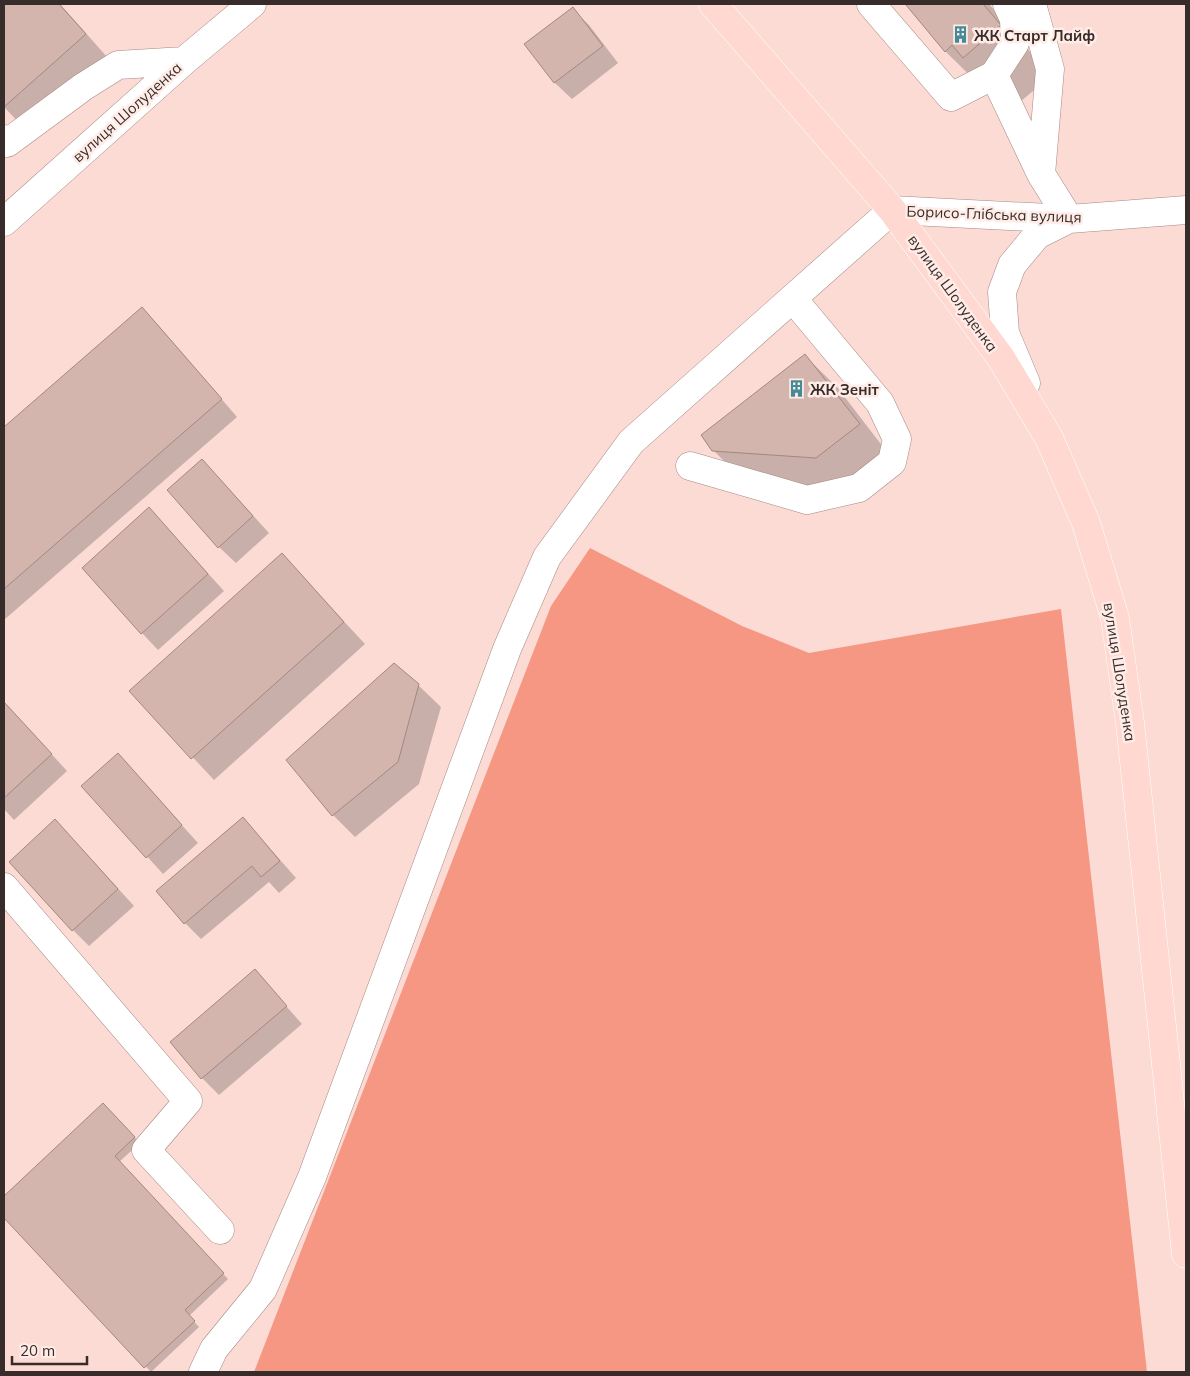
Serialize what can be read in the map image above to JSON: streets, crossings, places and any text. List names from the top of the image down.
{
  "streets": {
    "main road": ["вулиця Шолуденка"],
    "street": ["Борисо-Глібська вулиця"]
  },
  "crossings": [
    ["вулиця Шолуденка", "Борисо-Глібська вулиця"]
  ],
  "places": {
    "building": ["ЖК Старт Лайф", "ЖК Зеніт"]
  },
  "scale_bar": "20 m"
}
